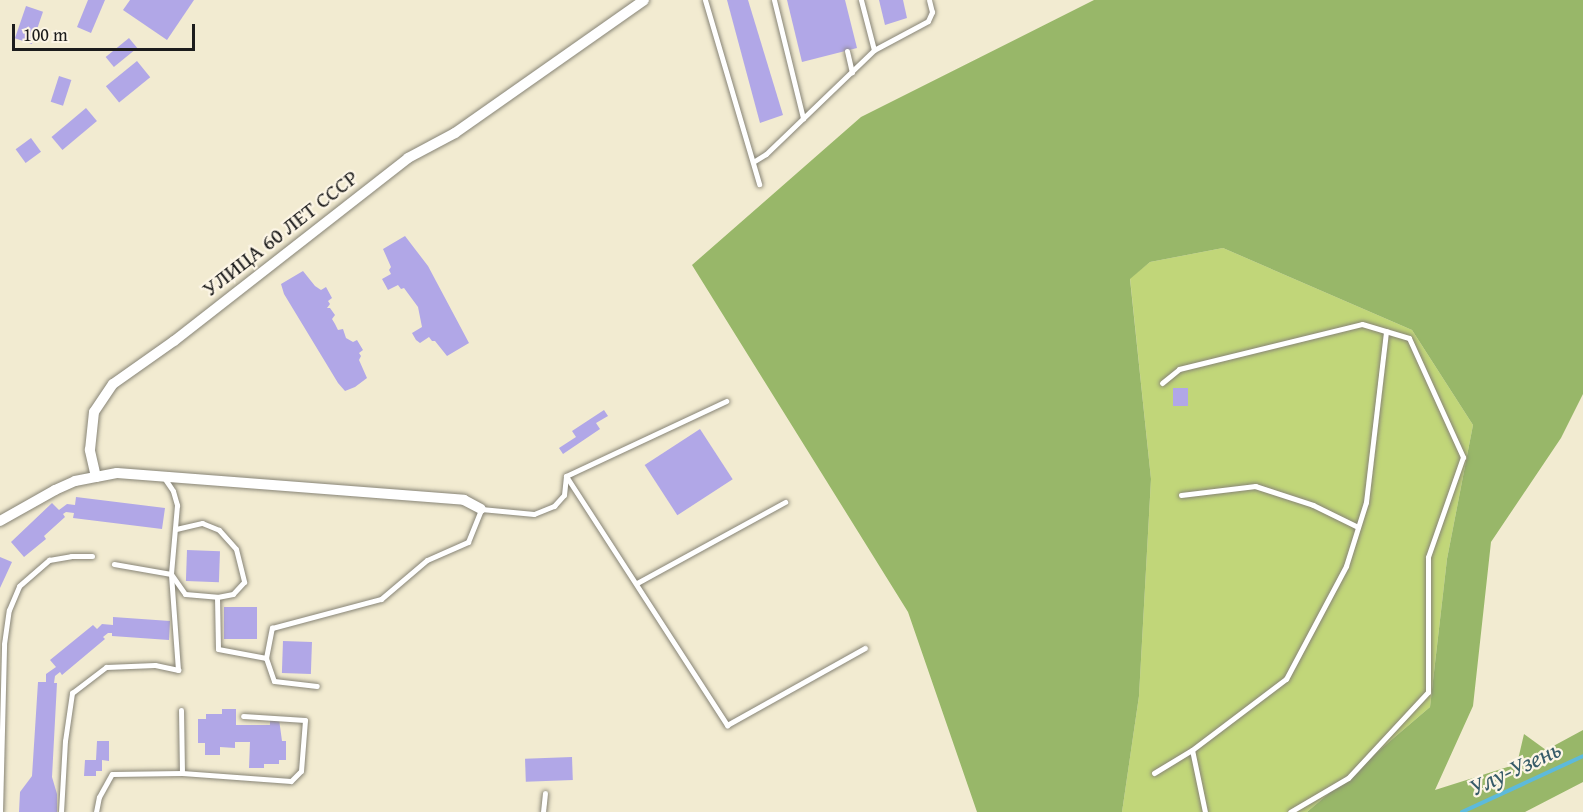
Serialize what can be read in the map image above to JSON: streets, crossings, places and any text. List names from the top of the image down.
{
  "streets": {
    "street": ["УЛИЦА 60 ЛЕТ СССР"]
  },
  "water": ["Улу-Узень"],
  "scale_bar": "100 m"
}
